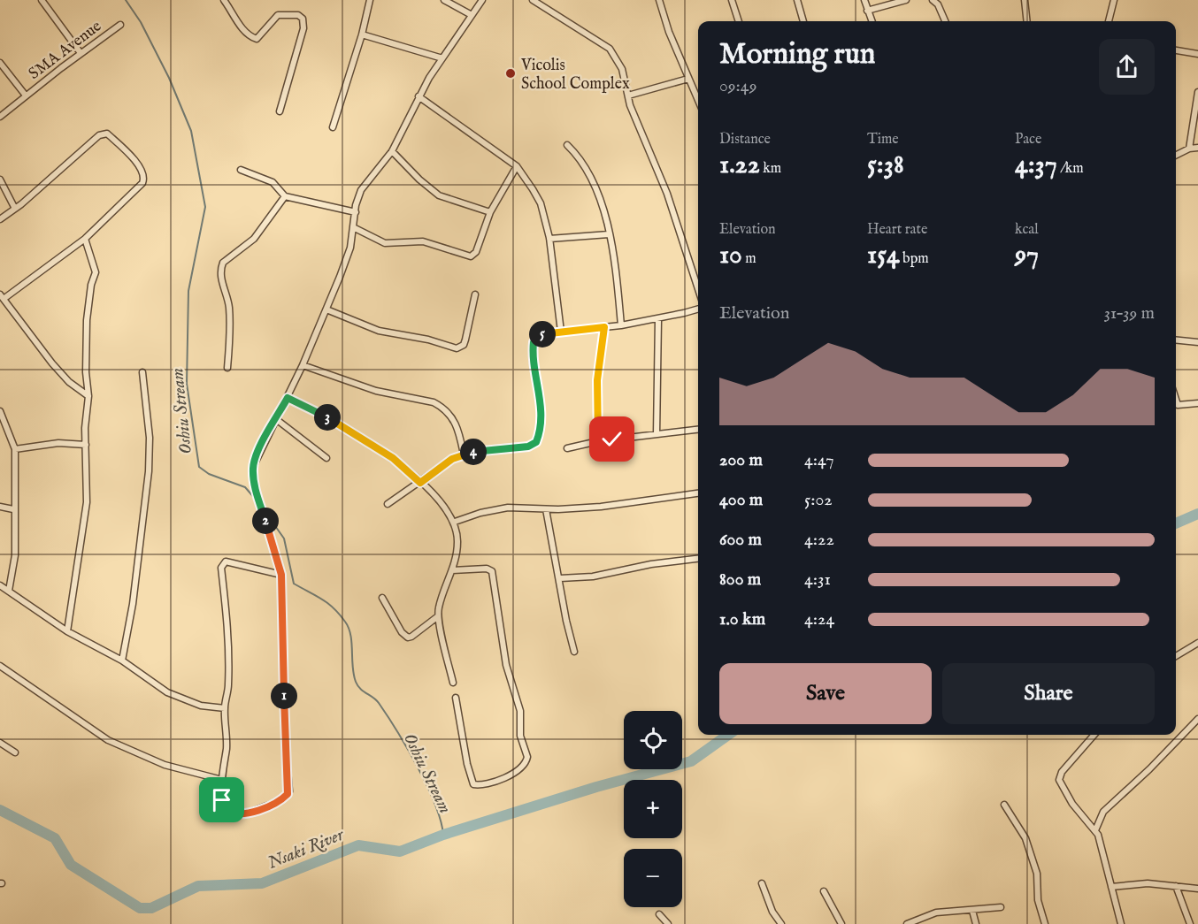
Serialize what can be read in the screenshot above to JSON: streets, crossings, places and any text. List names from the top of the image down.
{
  "streets": {
    "street": ["SMA Avenue"]
  },
  "water": ["Oshiu Stream", "Nsaki River"],
  "places": ["Vicolis School Complex"],
  "page": {
    "heading": ["Morning run", "09:49"],
    "stats": [
      ["Distance", "1.22 km"],
      ["Time", "5:38"],
      ["Pace", "4:37 /km"],
      ["Elevation", "10 m"],
      ["Heart rate", "154 bpm"],
      ["kcal", "97"]
    ],
    "chart": ["Elevation", "31–39 m"],
    "pins": [
      "5",
      "3",
      "4",
      "2",
      "1"
    ],
    "list": [
      {
        "name": "200 m",
        "note": "4:47"
      },
      {
        "name": "400 m",
        "note": "5:02"
      },
      {
        "name": "600 m",
        "note": "4:22"
      },
      {
        "name": "800 m",
        "note": "4:31"
      },
      {
        "name": "1.0 km",
        "note": "4:24"
      }
    ],
    "buttons": ["Save", "Share"],
    "map_buttons": ["+", "−"]
  }
}
